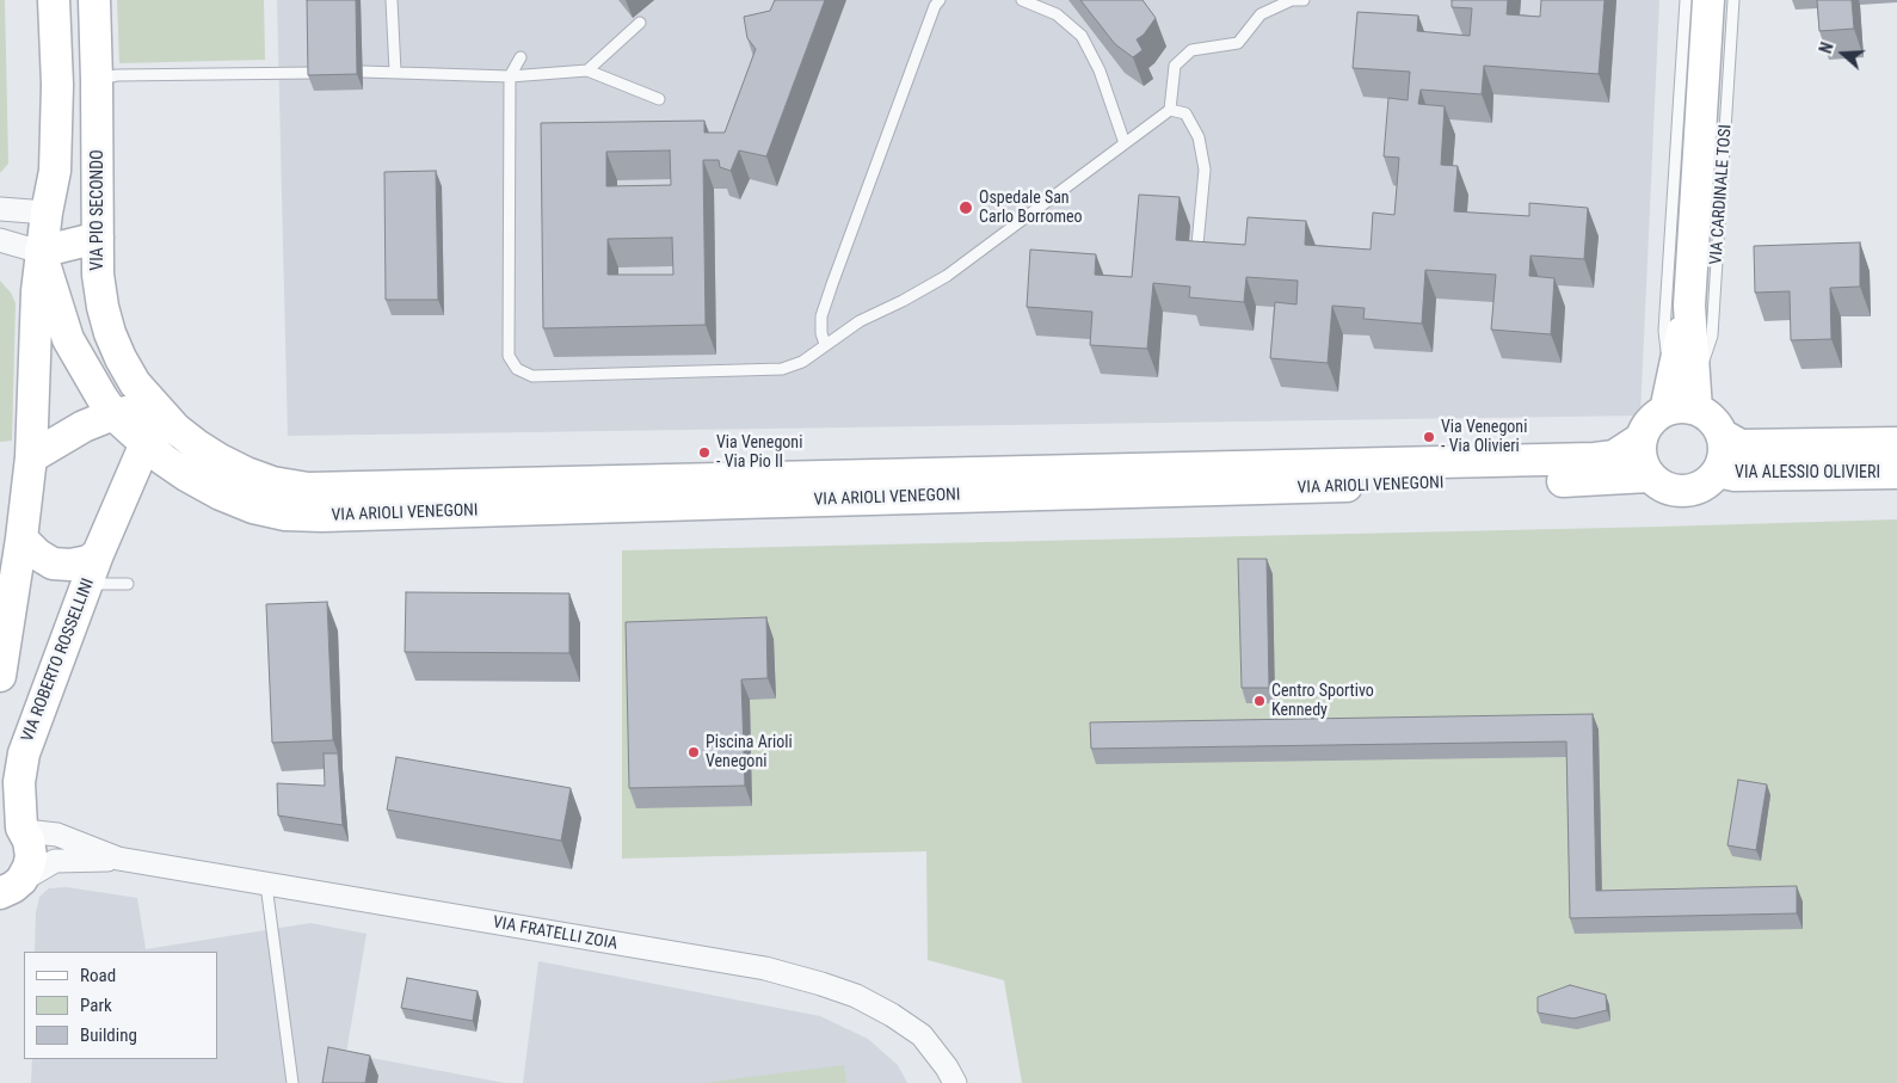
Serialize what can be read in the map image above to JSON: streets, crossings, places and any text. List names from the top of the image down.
{
  "streets": {
    "main road": [
      "VIA CARDINALE TOSI",
      "VIA PIO SECONDO",
      "VIA ALESSIO OLIVIERI",
      "VIA ARIOLI VENEGONI",
      "VIA ROBERTO ROSSELLINI"
    ],
    "street": ["VIA FRATELLI ZOIA"]
  },
  "crossings": [
    ["VIA CARDINALE TOSI", "VIA ALESSIO OLIVIERI"],
    ["VIA CARDINALE TOSI", "VIA ARIOLI VENEGONI"],
    ["VIA PIO SECONDO", "VIA ARIOLI VENEGONI"],
    ["VIA PIO SECONDO", "VIA ROBERTO ROSSELLINI"],
    ["VIA ALESSIO OLIVIERI", "VIA ARIOLI VENEGONI"],
    ["VIA ARIOLI VENEGONI", "VIA ROBERTO ROSSELLINI"],
    ["VIA ROBERTO ROSSELLINI", "VIA FRATELLI ZOIA"]
  ],
  "places": [
    "Ospedale San Carlo Borromeo",
    "Via Venegoni - Via Olivieri",
    "Via Venegoni - Via Pio II",
    "Centro Sportivo Kennedy",
    "Piscina Arioli Venegoni"
  ],
  "legend": ["Road", "Park", "Building"],
  "north": "left"
}
